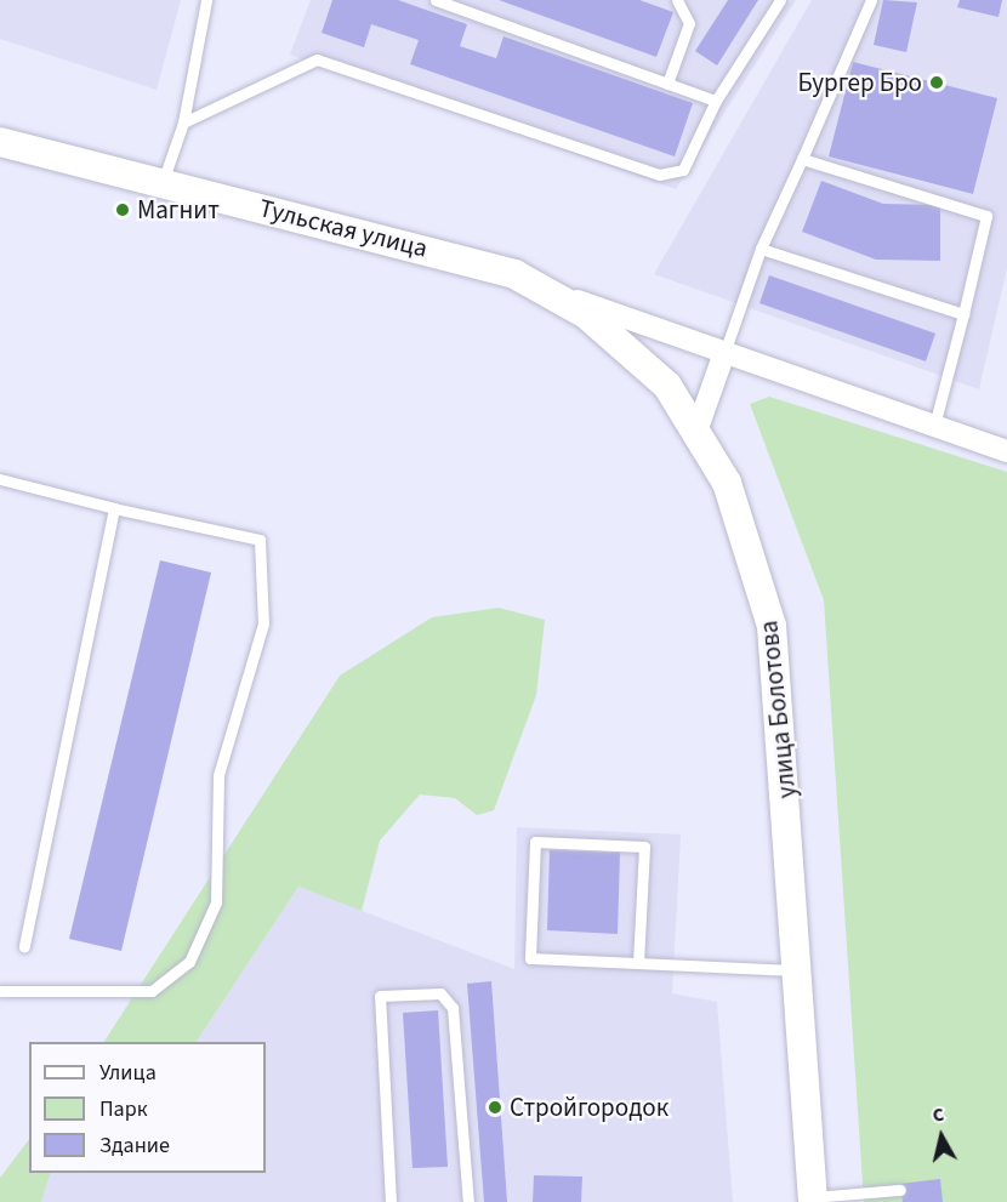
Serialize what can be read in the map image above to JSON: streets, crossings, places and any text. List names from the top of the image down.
{
  "streets": {
    "main road": ["Тульская улица", "улица Болотова"]
  },
  "crossings": [
    ["Тульская улица", "улица Болотова"]
  ],
  "places": ["Бургер Бро", "Магнит", "Стройгородок"],
  "legend": ["Улица", "Парк", "Здание"],
  "north": "top"
}
